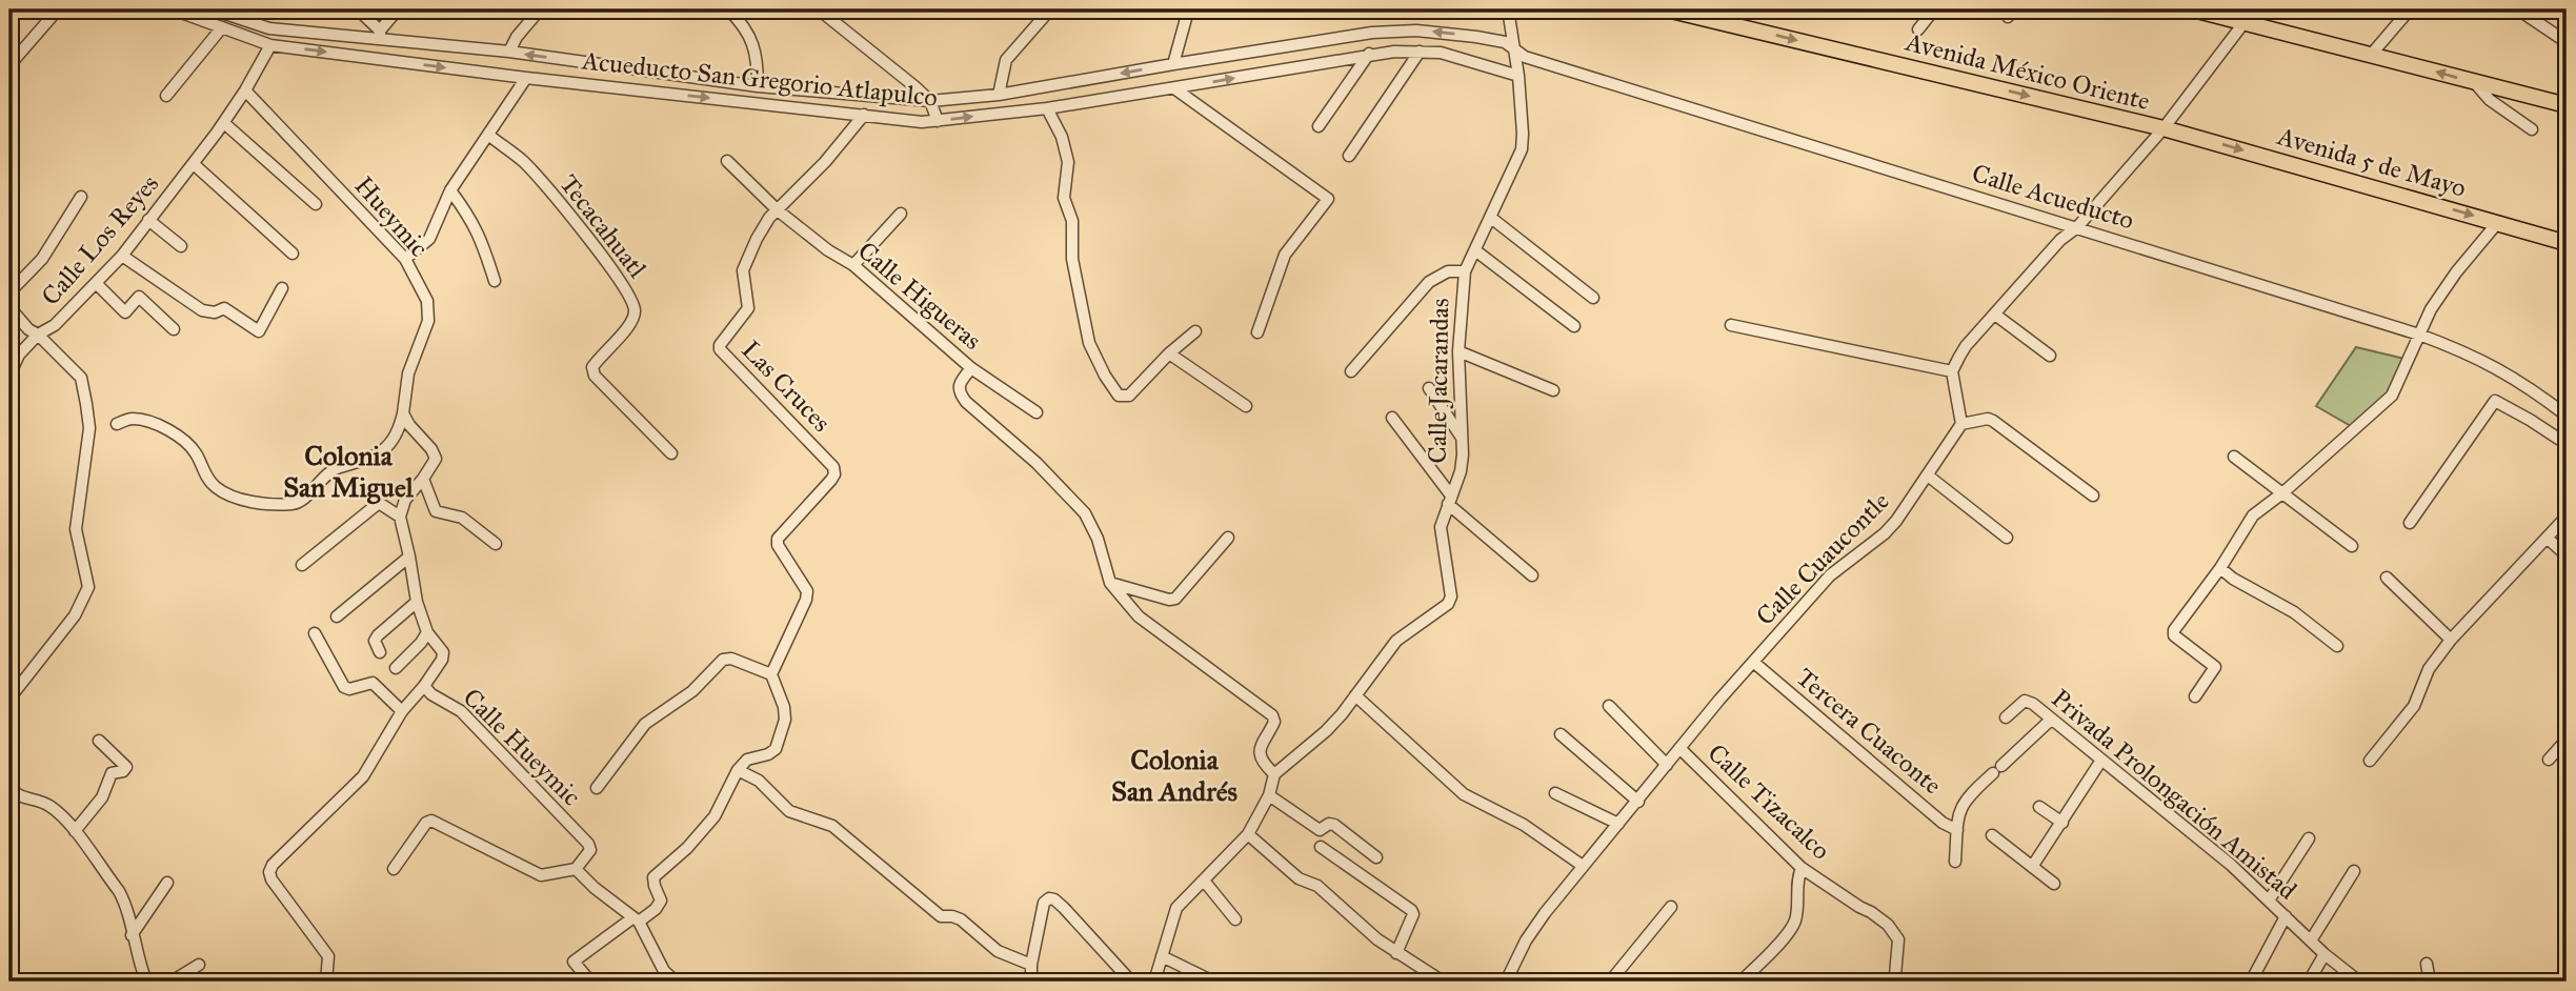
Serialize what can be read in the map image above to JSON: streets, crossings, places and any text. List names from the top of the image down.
{
  "streets": {
    "main road": ["Avenida México Oriente", "Avenida 5 de Mayo"],
    "street": [
      "Acueducto San Gregorio Atlapulco",
      "Calle Acueducto",
      "Hueymic",
      "Tecacahuatl",
      "Calle Los Reyes",
      "Calle Higueras",
      "Calle Jacarandas",
      "Las Cruces",
      "Calle Cuaucontle",
      "Tercera Cuaconte",
      "Calle Hueymic",
      "Privada Prolongación Amistad",
      "Calle Tizacalco"
    ]
  },
  "crossings": [
    ["Avenida México Oriente", "Avenida 5 de Mayo"],
    ["Acueducto San Gregorio Atlapulco", "Calle Acueducto"],
    ["Acueducto San Gregorio Atlapulco", "Calle Los Reyes"],
    ["Acueducto San Gregorio Atlapulco", "Calle Jacarandas"],
    ["Acueducto San Gregorio Atlapulco", "Las Cruces"],
    ["Calle Acueducto", "Calle Jacarandas"],
    ["Hueymic", "Calle Los Reyes"],
    ["Calle Higueras", "Las Cruces"],
    ["Calle Cuaucontle", "Tercera Cuaconte"],
    ["Calle Cuaucontle", "Calle Tizacalco"]
  ],
  "one_way": ["Avenida México Oriente"],
  "districts": ["Colonia San Miguel", "Colonia San Andrés"]
}
